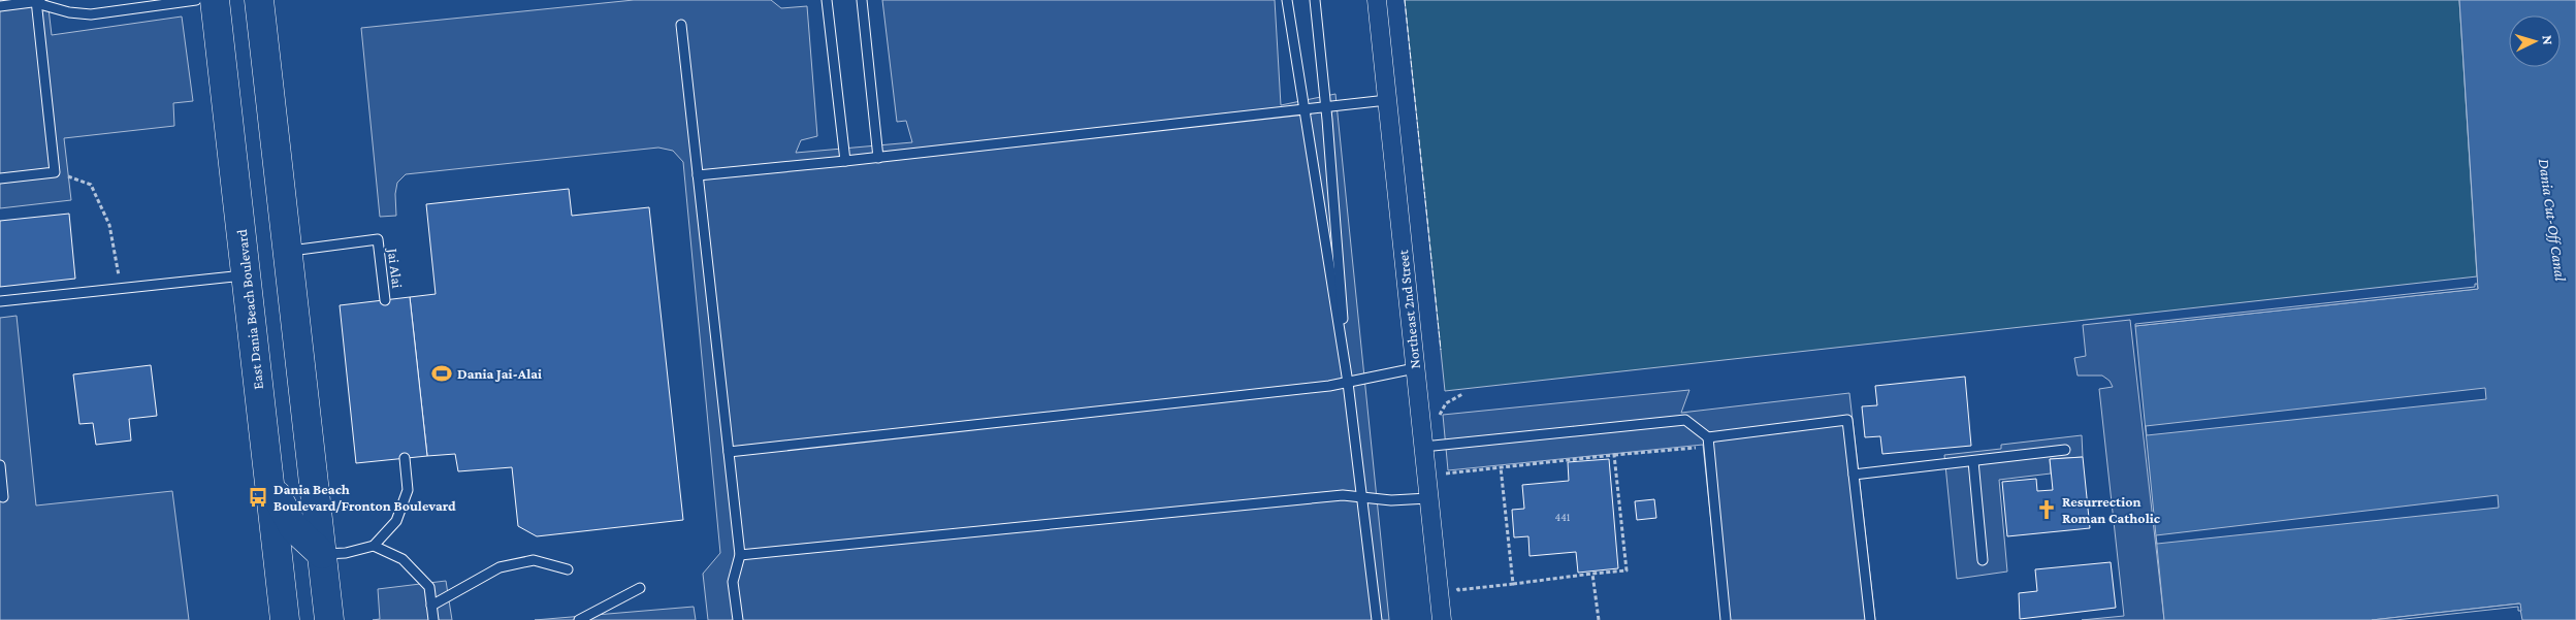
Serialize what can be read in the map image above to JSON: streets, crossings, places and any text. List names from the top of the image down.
{
  "streets": {
    "main road": ["East Dania Beach Boulevard"],
    "street": ["Northeast 2nd Street"],
    "lane": ["Jai Alai"]
  },
  "water": ["Dania Cut-Off Canal"],
  "places": {
    "sports": ["Dania Jai-Alai"],
    "bus stop": ["Dania Beach Boulevard/Fronton Boulevard"],
    "church": ["Resurrection Roman Catholic"]
  },
  "house_numbers": ["441"],
  "north": "right"
}
